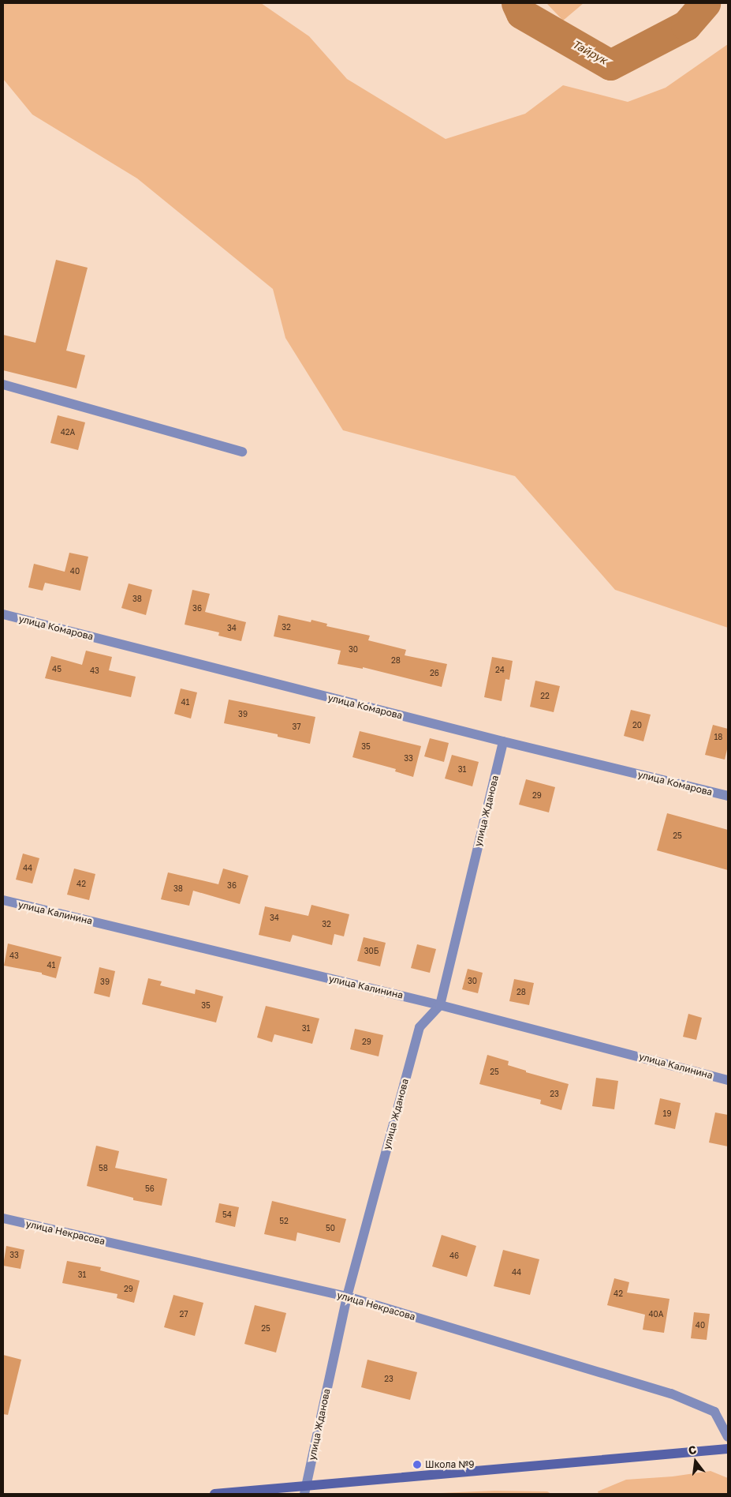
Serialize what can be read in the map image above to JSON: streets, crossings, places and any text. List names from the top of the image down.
{
  "streets": {
    "street": [
      "улица Комарова",
      "улица Жданова",
      "улица Калинина",
      "улица Некрасова"
    ]
  },
  "crossings": [
    ["улица Комарова", "улица Жданова"],
    ["улица Жданова", "улица Калинина"],
    ["улица Жданова", "улица Некрасова"]
  ],
  "water": ["Тайрук"],
  "places": ["Школа №9"],
  "house_numbers": [
    "42А",
    "40",
    "38",
    "36",
    "32",
    "34",
    "30",
    "28",
    "45",
    "24",
    "43",
    "26",
    "22",
    "41",
    "39",
    "20",
    "37",
    "18",
    "35",
    "33",
    "31",
    "29",
    "25",
    "44",
    "42",
    "36",
    "38",
    "34",
    "32",
    "30Б",
    "43",
    "41",
    "30",
    "39",
    "28",
    "35",
    "31",
    "29",
    "25",
    "23",
    "19",
    "58",
    "56",
    "54",
    "52",
    "50",
    "33",
    "46",
    "44",
    "31",
    "29",
    "42",
    "27",
    "40А",
    "40",
    "25",
    "23"
  ],
  "north": "top"
}
